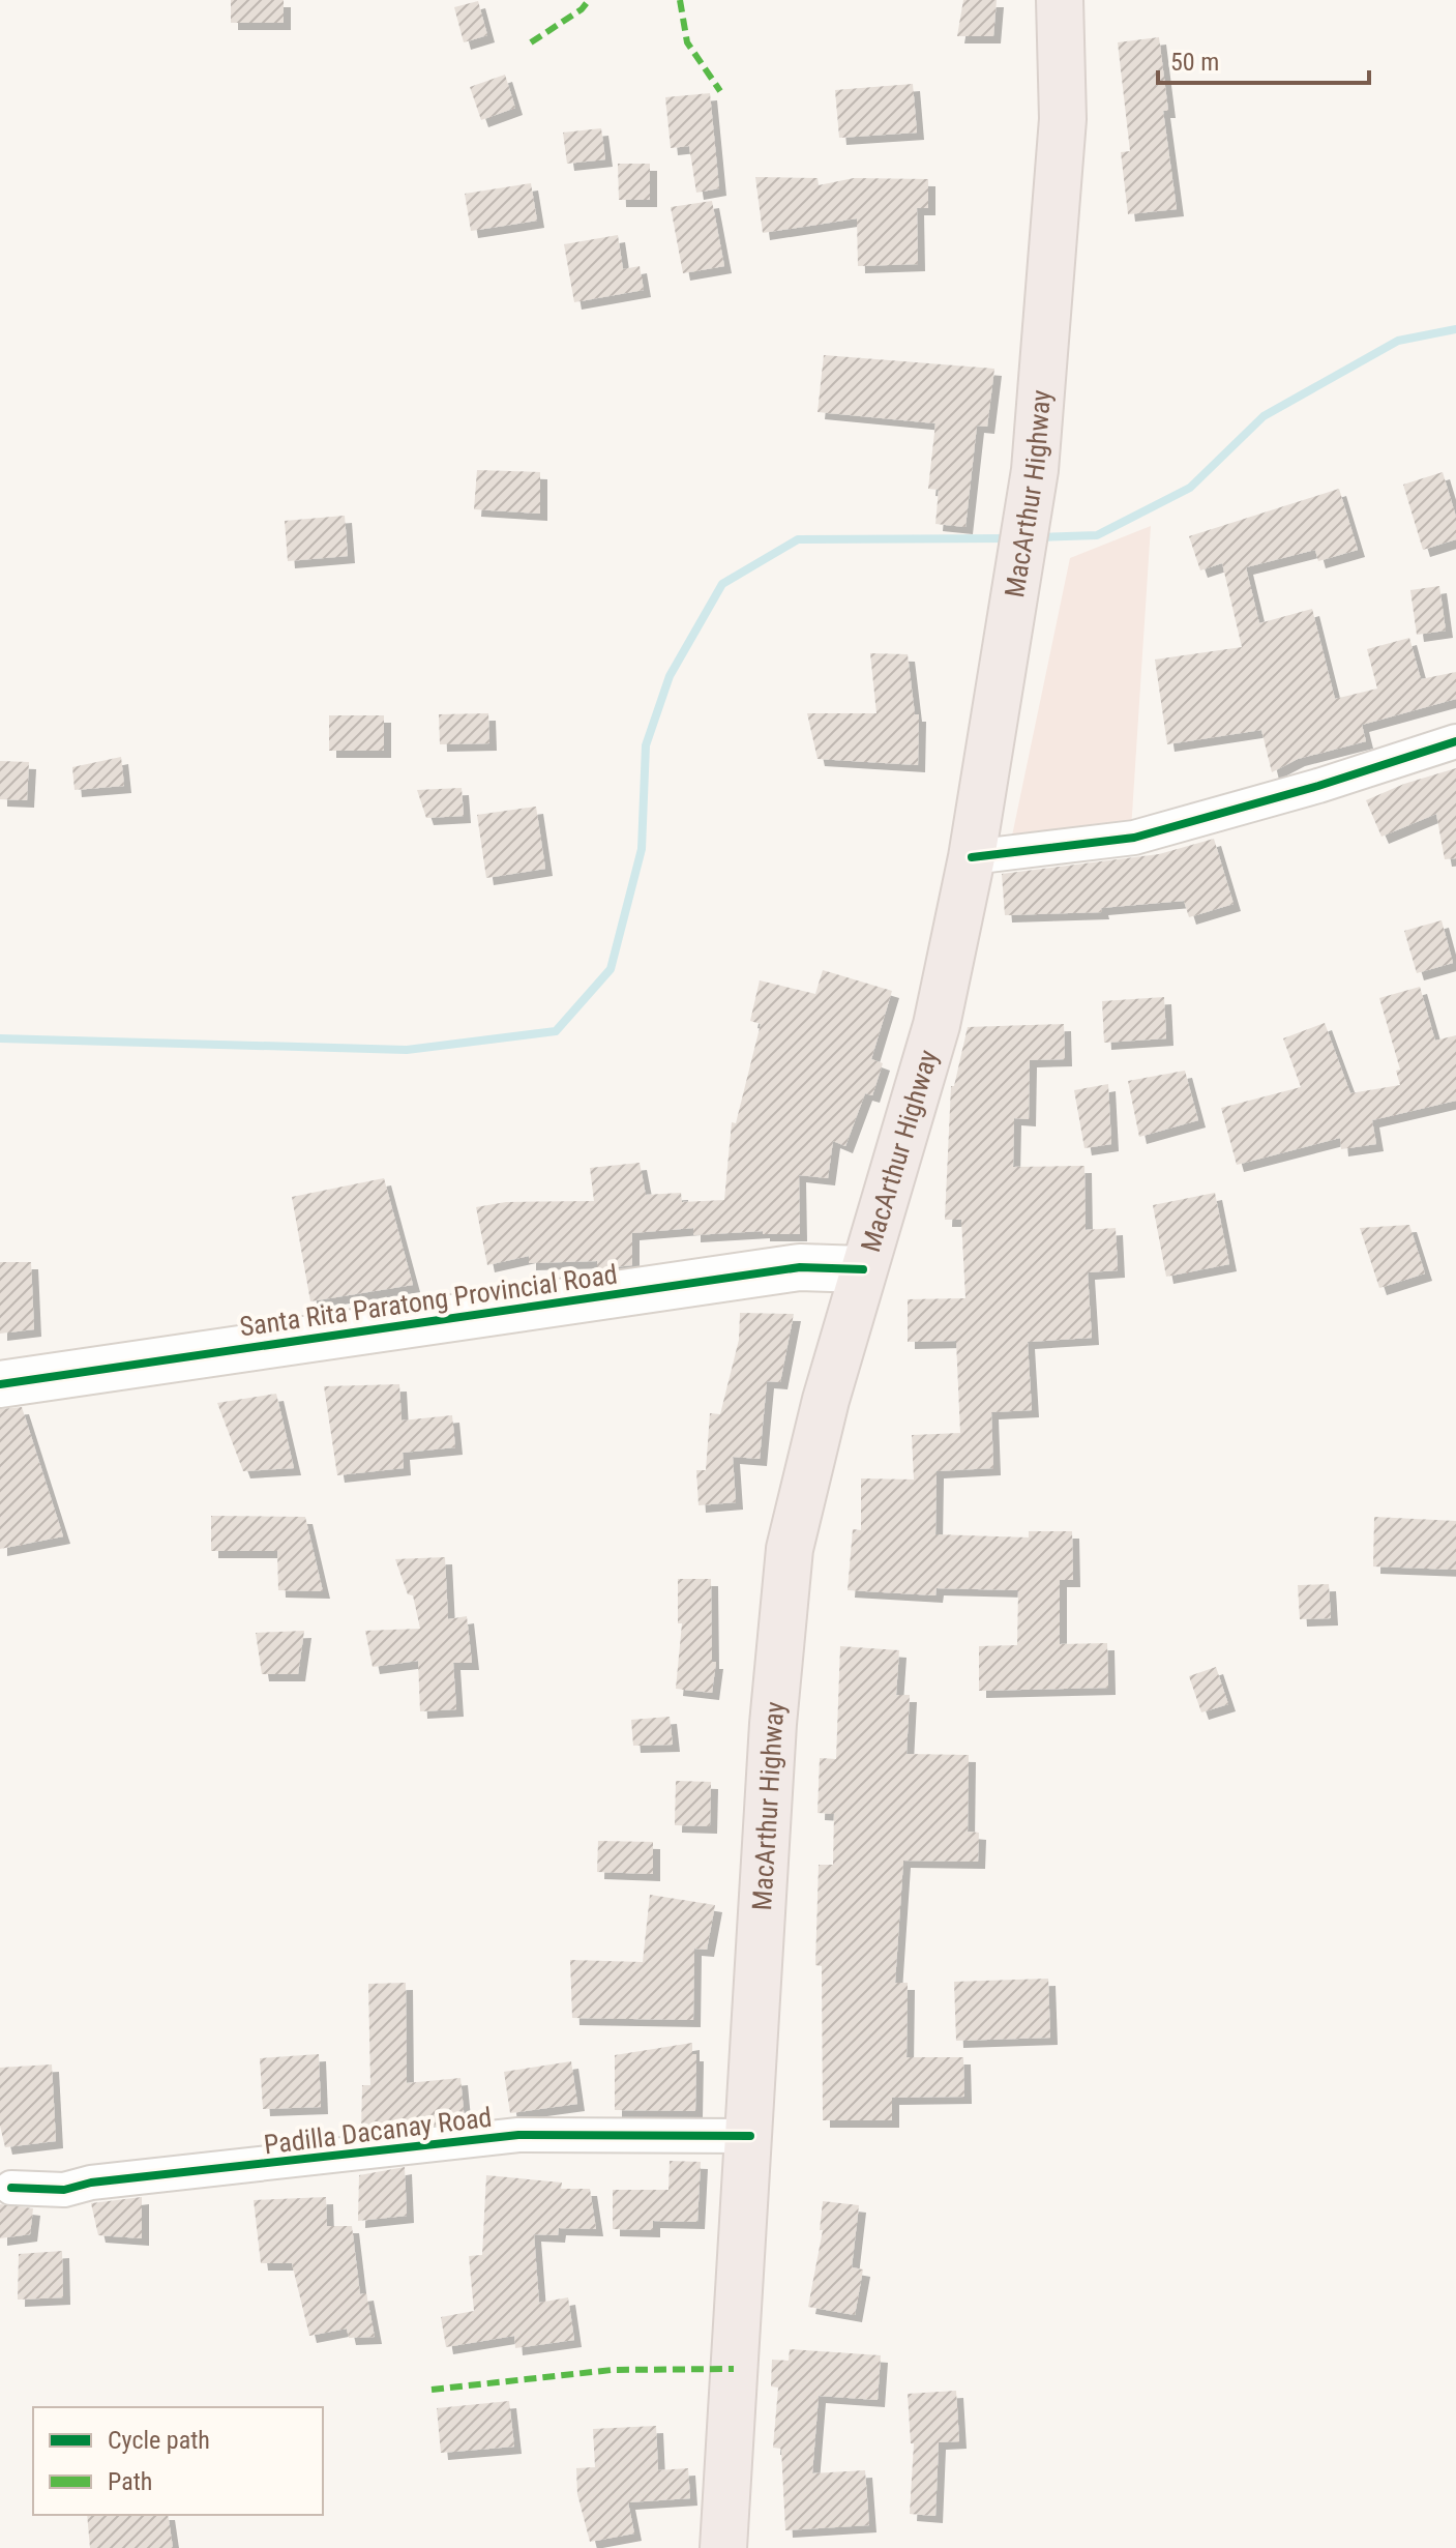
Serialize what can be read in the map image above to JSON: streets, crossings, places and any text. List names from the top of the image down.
{
  "streets": {
    "highway": ["MacArthur Highway"],
    "street": ["Santa Rita Paratong Provincial Road", "Padilla Dacanay Road"]
  },
  "crossings": [
    ["MacArthur Highway", "Santa Rita Paratong Provincial Road"],
    ["MacArthur Highway", "Padilla Dacanay Road"]
  ],
  "legend": ["Cycle path", "Path"],
  "scale_bar": "50 m"
}
